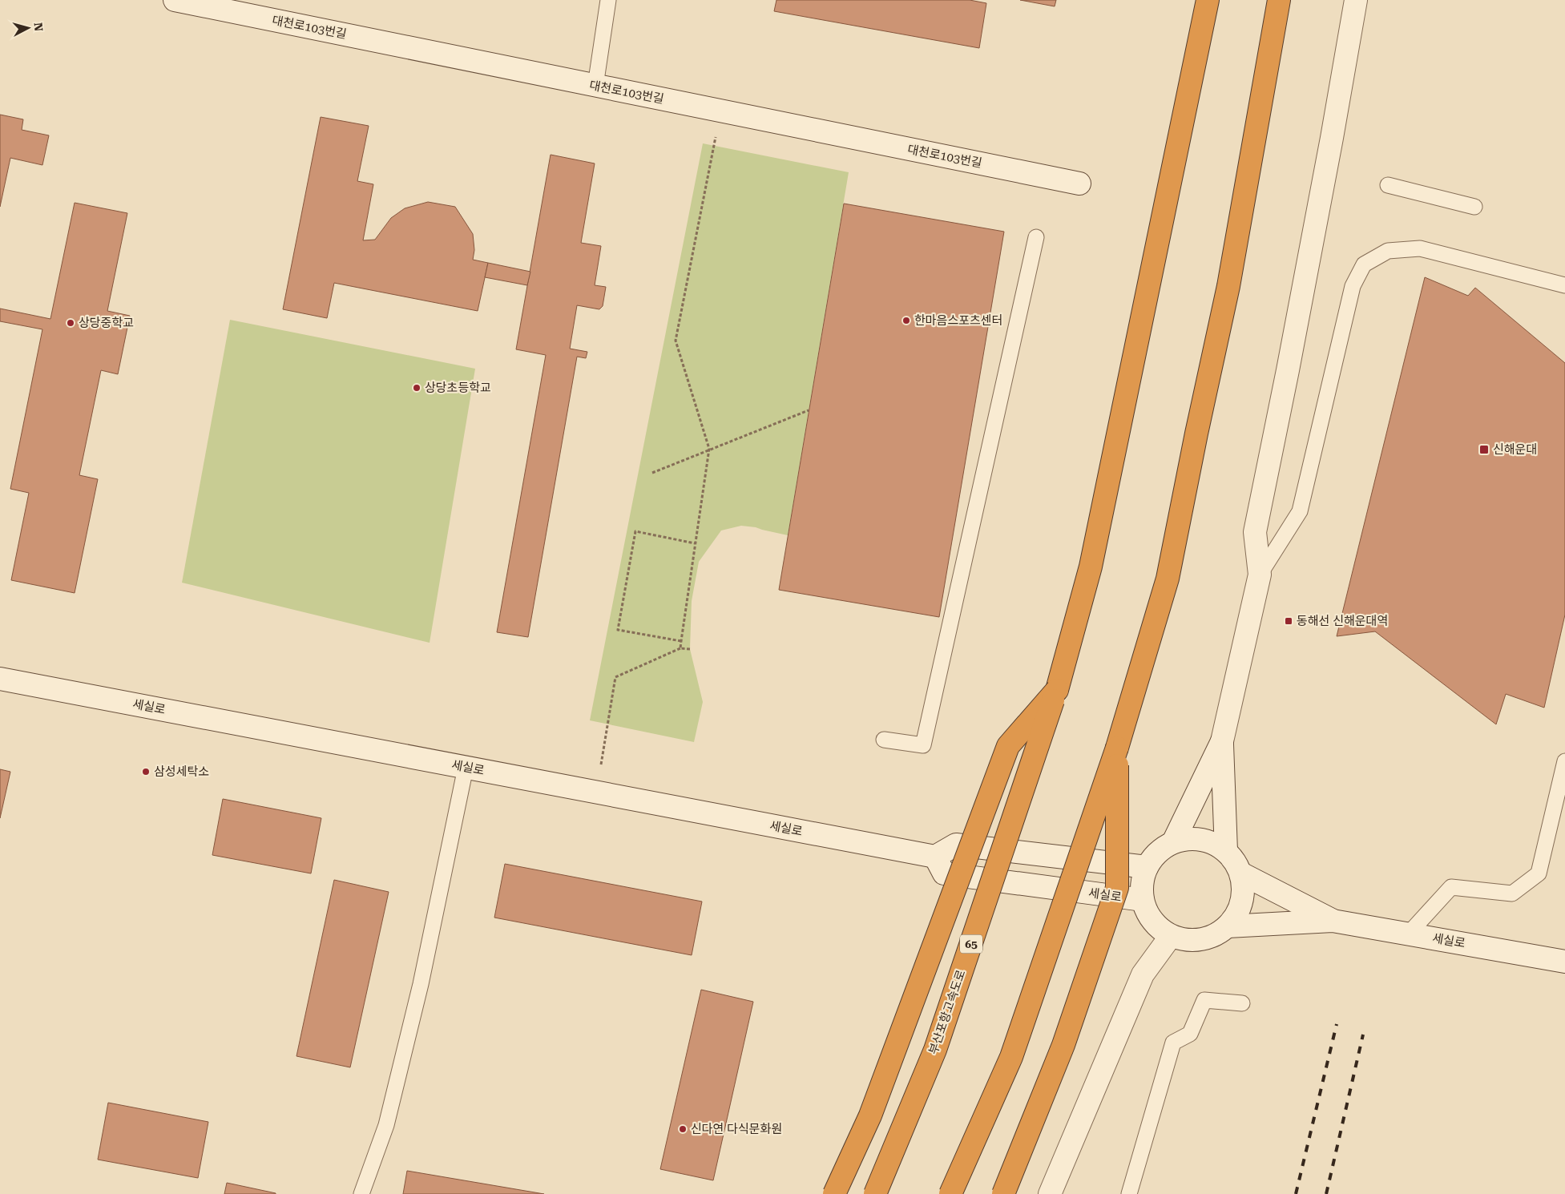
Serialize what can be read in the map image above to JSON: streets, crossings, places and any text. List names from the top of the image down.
{
  "streets": {
    "highway": ["65", "부산포항고속도로"],
    "street": ["대천로103번길", "세실로"]
  },
  "places": {
    "other": [
      "한마음스포츠센터",
      "상당중학교",
      "상당초등학교",
      "삼성세탁소",
      "신다연 다식문화원"
    ],
    "transit": ["신해운대", "동해선 신해운대역"]
  },
  "north": "right"
}
